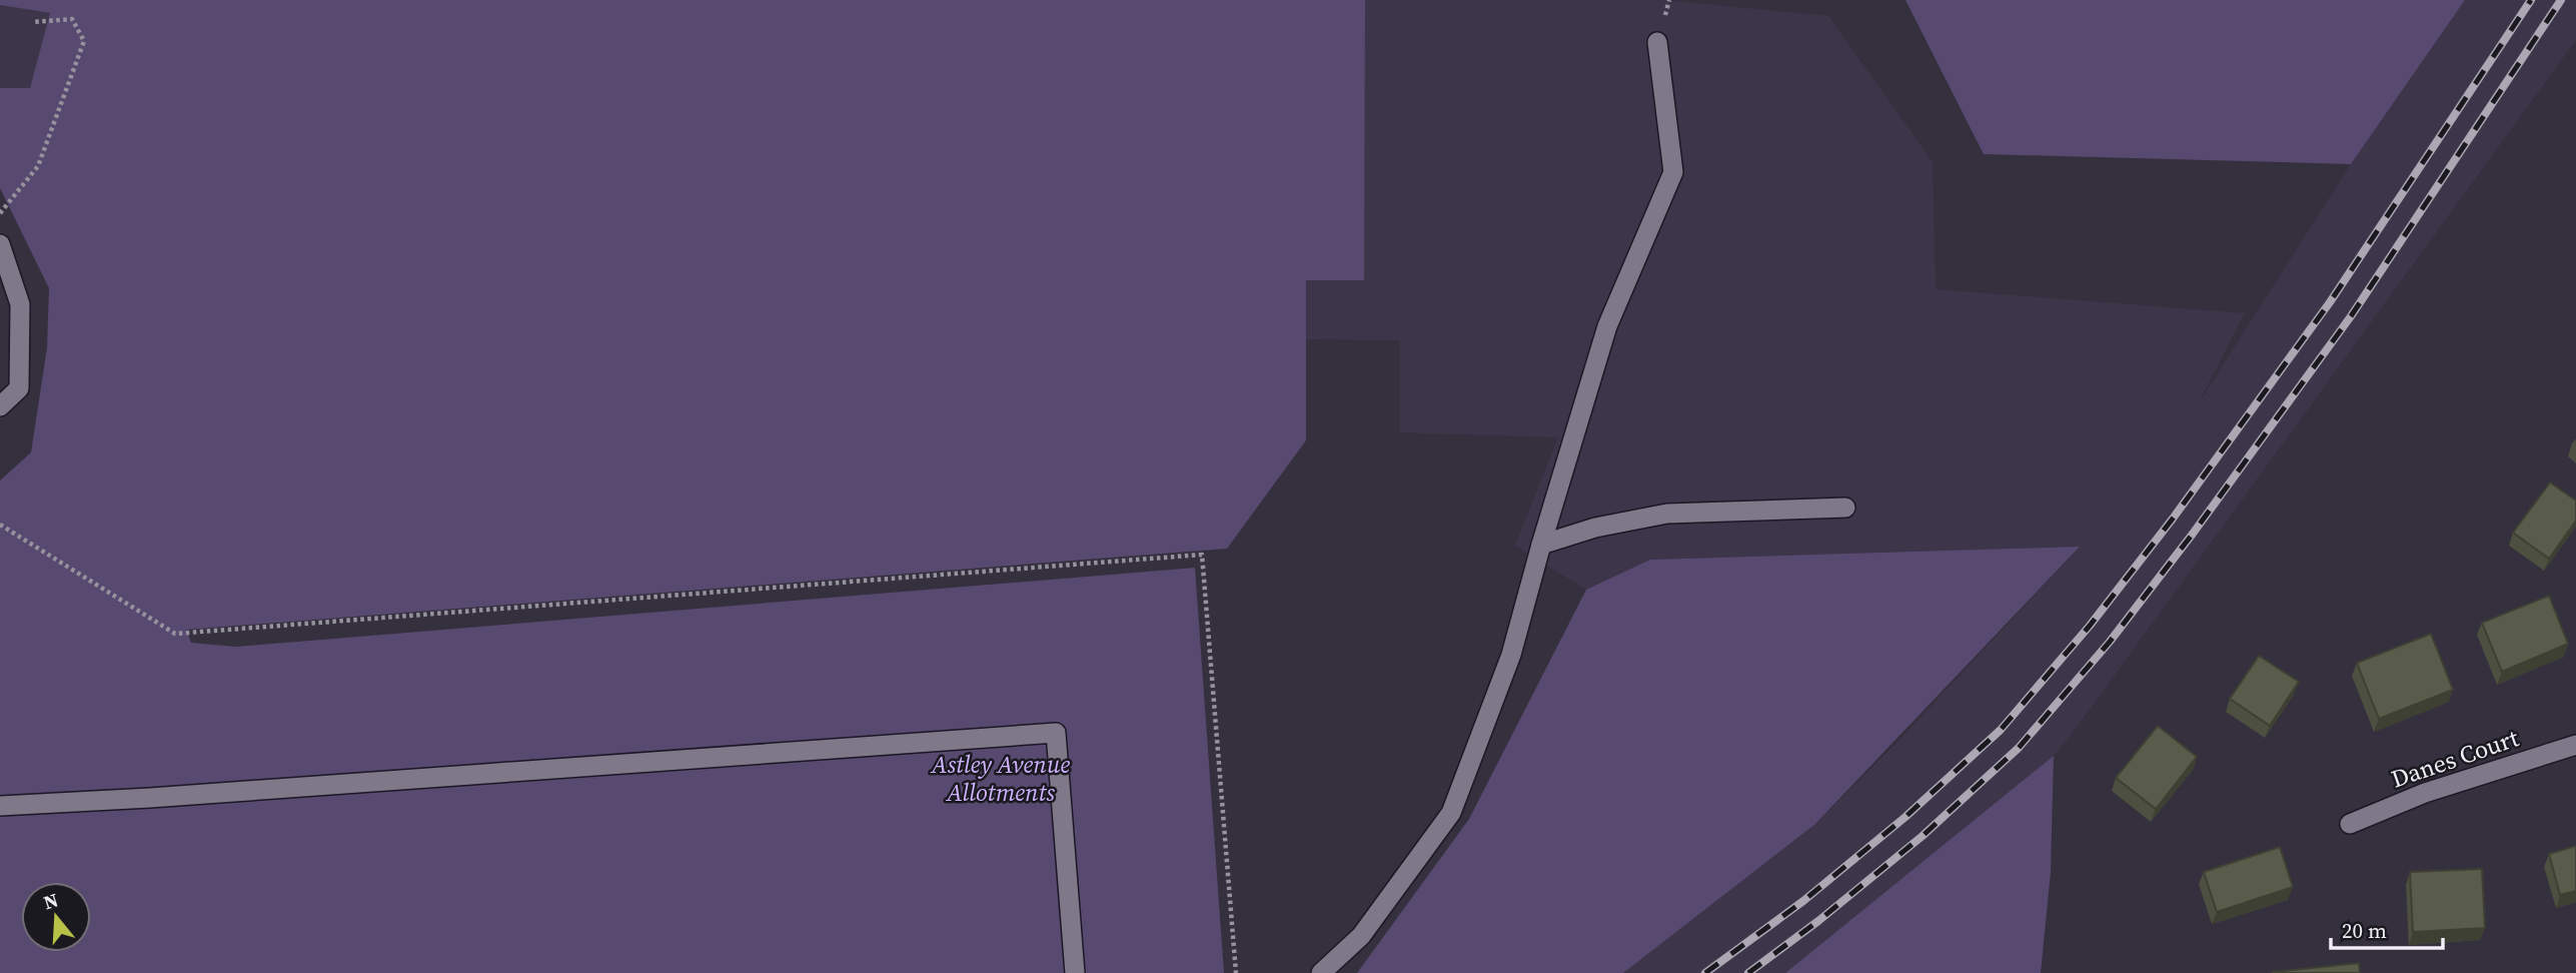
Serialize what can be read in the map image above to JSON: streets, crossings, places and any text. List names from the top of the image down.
{
  "streets": {
    "street": ["Danes Court"]
  },
  "parks": ["Astley Avenue Allotments"],
  "scale_bar": "20 m",
  "north": "top"
}
